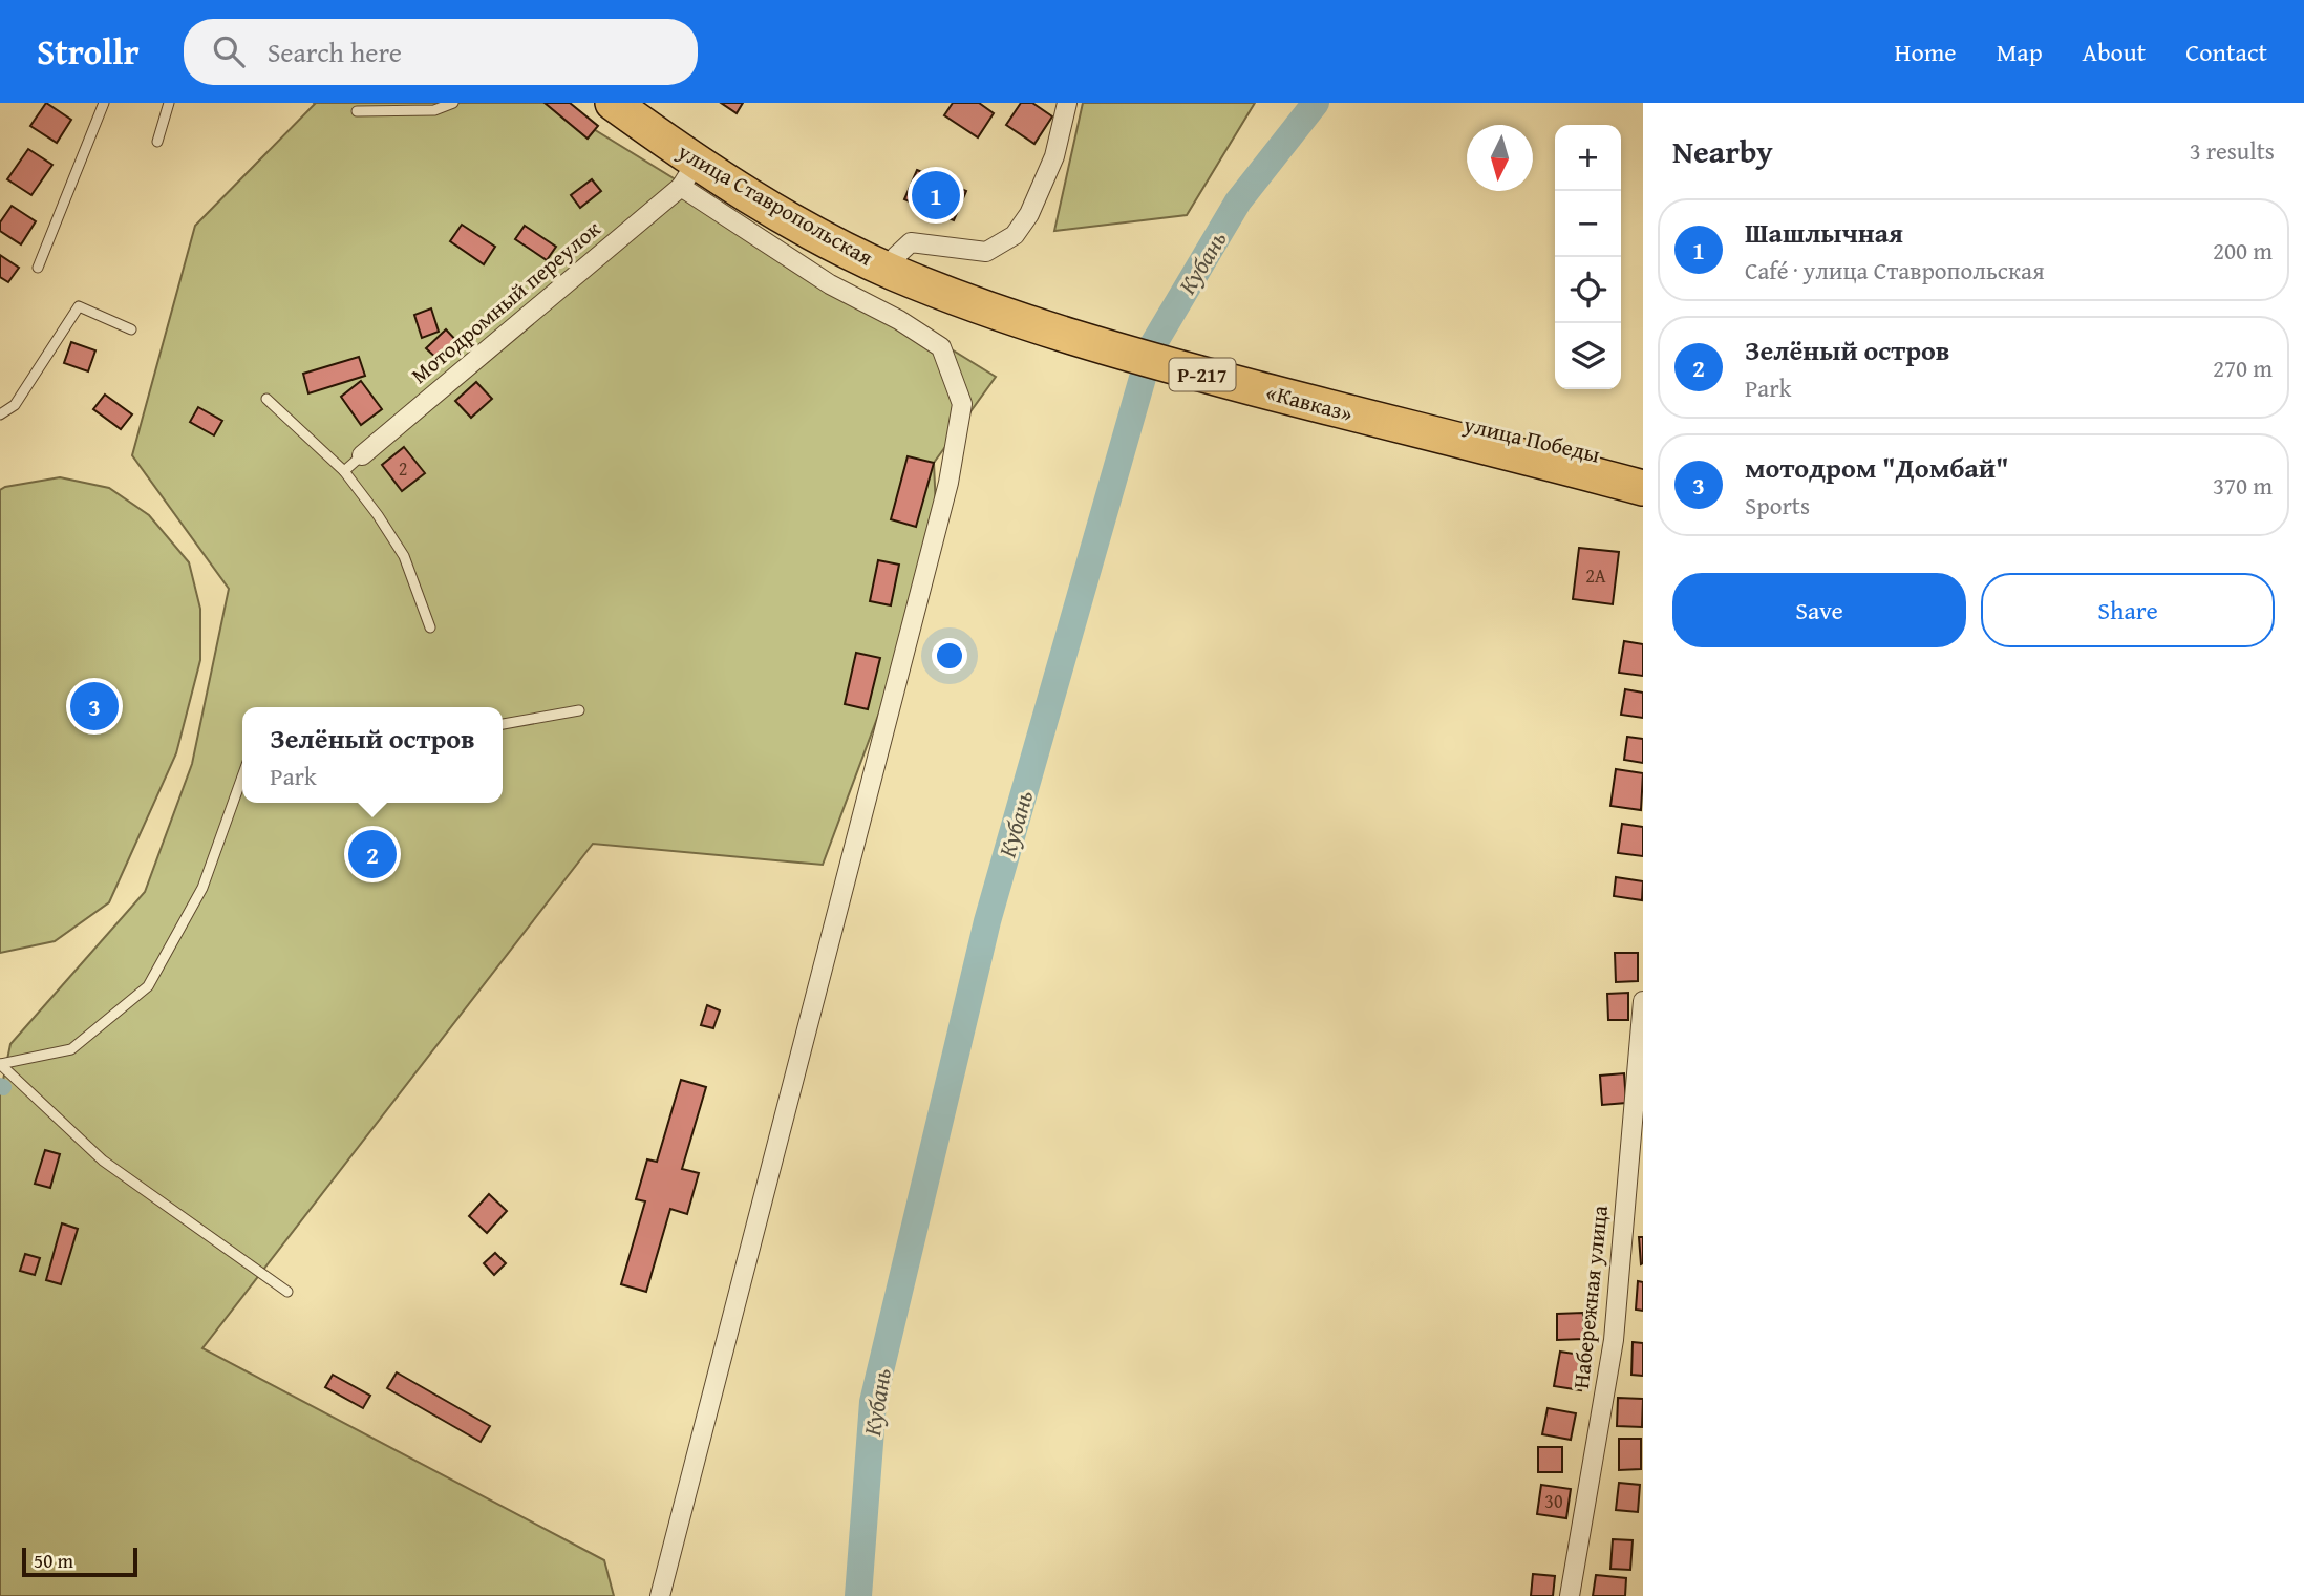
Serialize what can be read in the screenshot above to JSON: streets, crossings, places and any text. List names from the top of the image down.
{
  "streets": {
    "highway": [
      "улица Ставропольская",
      "Р-217",
      "«Кавказ»",
      "улица Победы"
    ],
    "street": ["Мотодромный переулок", "Набережная улица"]
  },
  "crossings": [
    ["улица Ставропольская", "Мотодромный переулок"],
    ["улица Ставропольская", "«Кавказ»"],
    ["«Кавказ»", "улица Победы"]
  ],
  "water": ["Кубань"],
  "house_numbers": ["2", "2А", "30"],
  "scale_bar": "50 m",
  "north": "bottom",
  "page": {
    "header": "Strollr",
    "search": "Search here",
    "nav": [
      "Home",
      "Map",
      "About",
      "Contact"
    ],
    "heading": ["Nearby", "3 results"],
    "map_buttons": ["+", "−"],
    "pins": ["1", "3", "2"],
    "list": [
      {
        "mark": "1",
        "name": "Шашлычная",
        "note": "Café · улица Ставропольская",
        "value": "200 m"
      },
      {
        "mark": "2",
        "name": "Зелёный остров",
        "note": "Park",
        "value": "270 m"
      },
      {
        "mark": "3",
        "name": "мотодром \"Домбай\"",
        "note": "Sports",
        "value": "370 m"
      }
    ],
    "buttons": ["Save", "Share"],
    "popup": ["Зелёный остров", "Park"],
    "scale": "50 m"
  }
}
